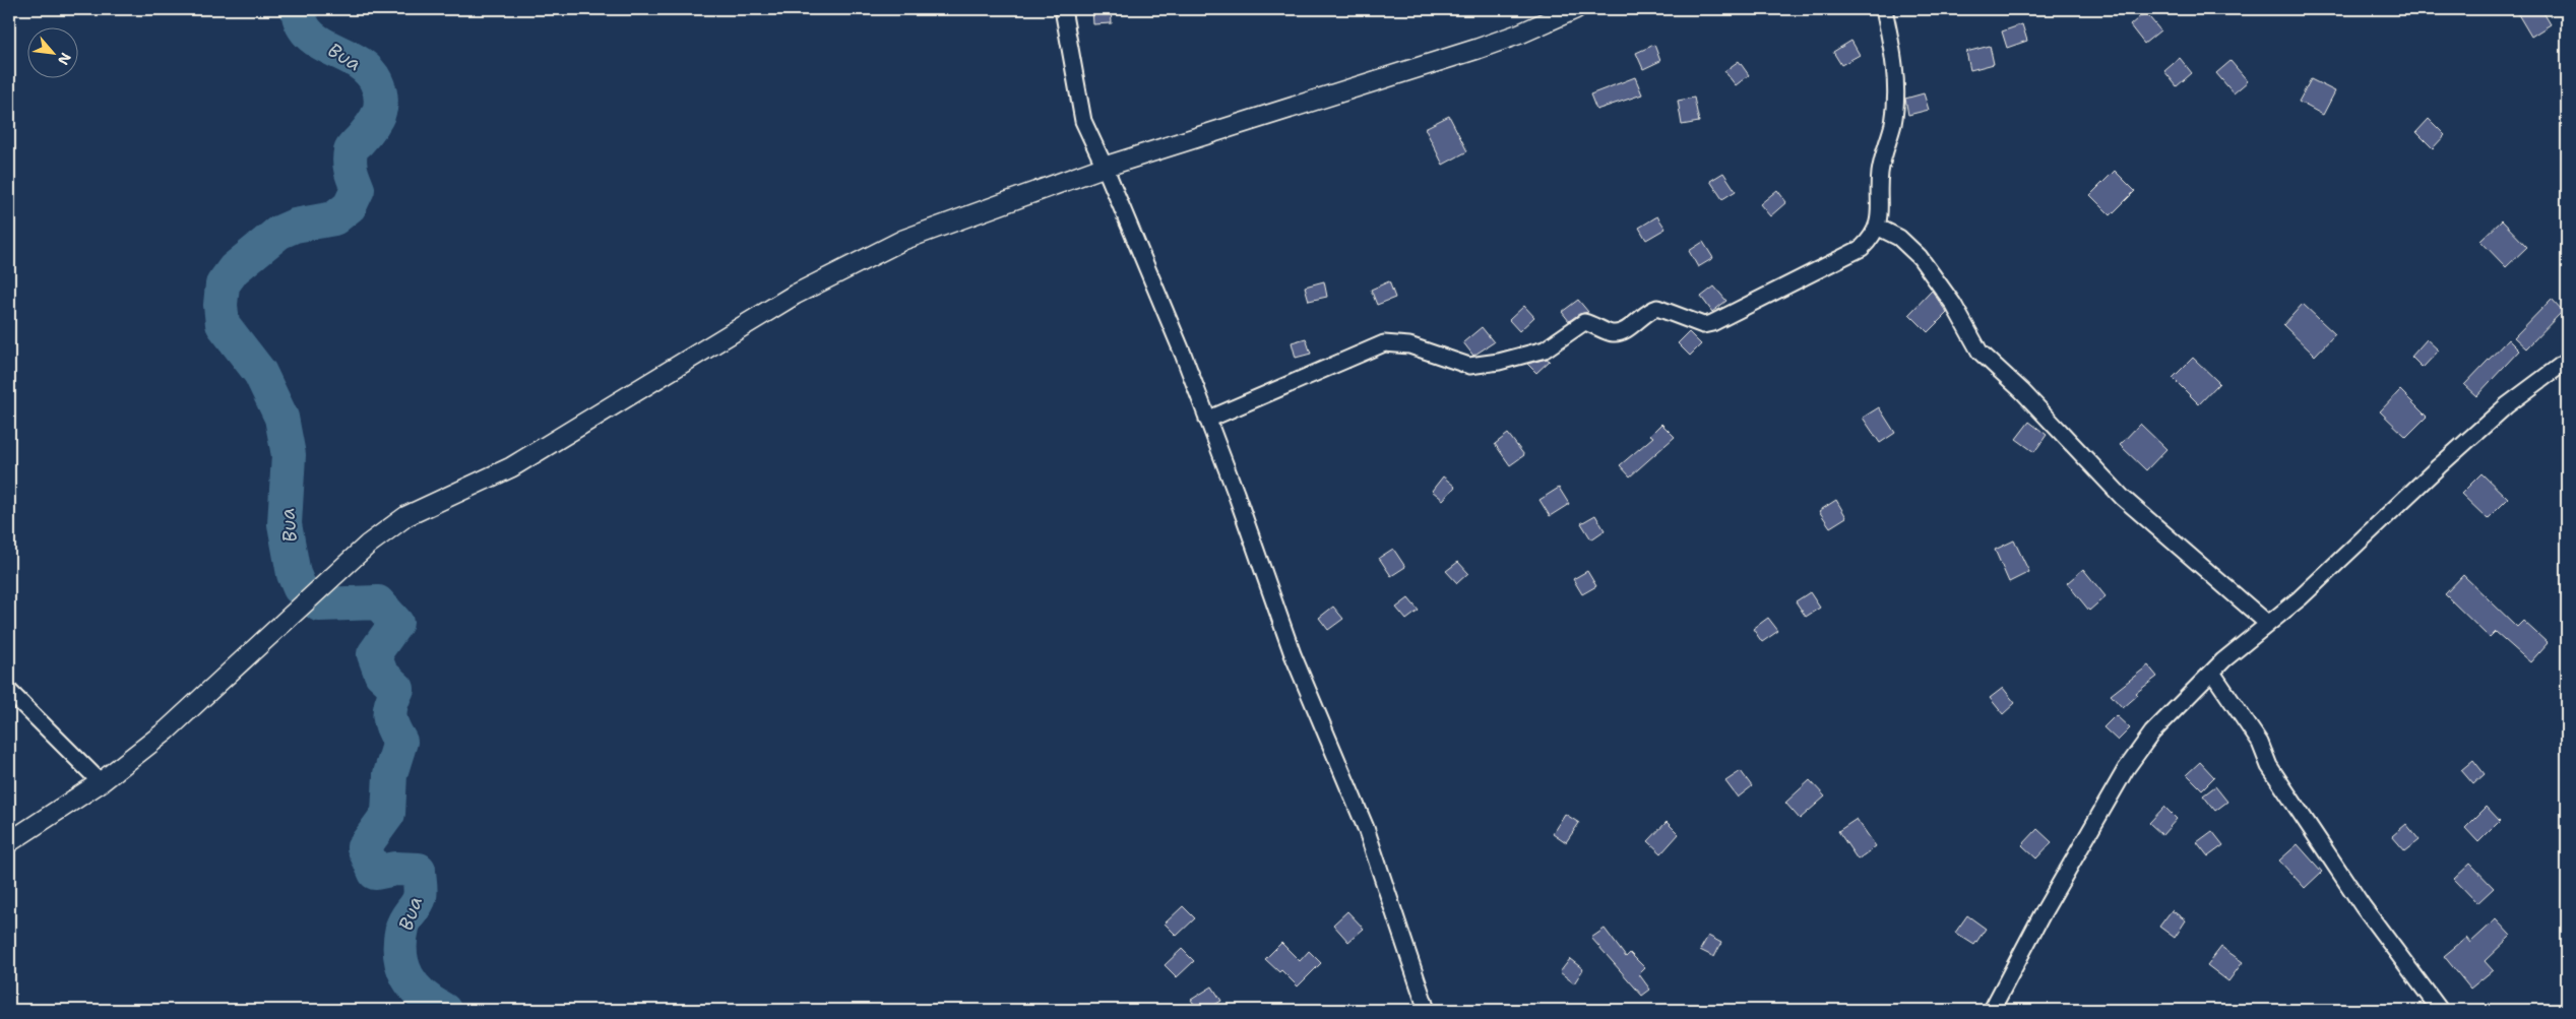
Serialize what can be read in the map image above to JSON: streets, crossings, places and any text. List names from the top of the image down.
{
  "water": ["Bua"],
  "north": "bottom right"
}
